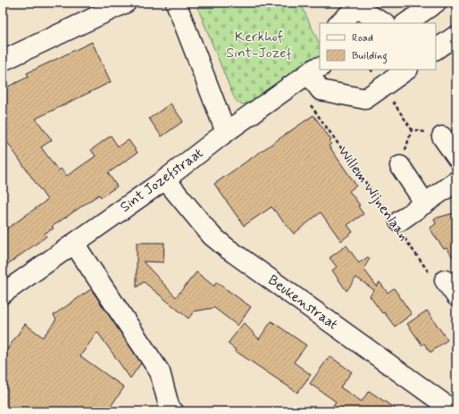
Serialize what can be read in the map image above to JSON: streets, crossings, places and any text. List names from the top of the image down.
{
  "streets": {
    "street": ["Sint Jozefstraat", "Beukenstraat"],
    "path": ["Willem Wijnenlaan"]
  },
  "crossings": [
    ["Sint Jozefstraat", "Willem Wijnenlaan"],
    ["Sint Jozefstraat", "Beukenstraat"]
  ],
  "parks": ["Kerkhof Sint-Jozef"],
  "legend": ["Road", "Building"]
}
